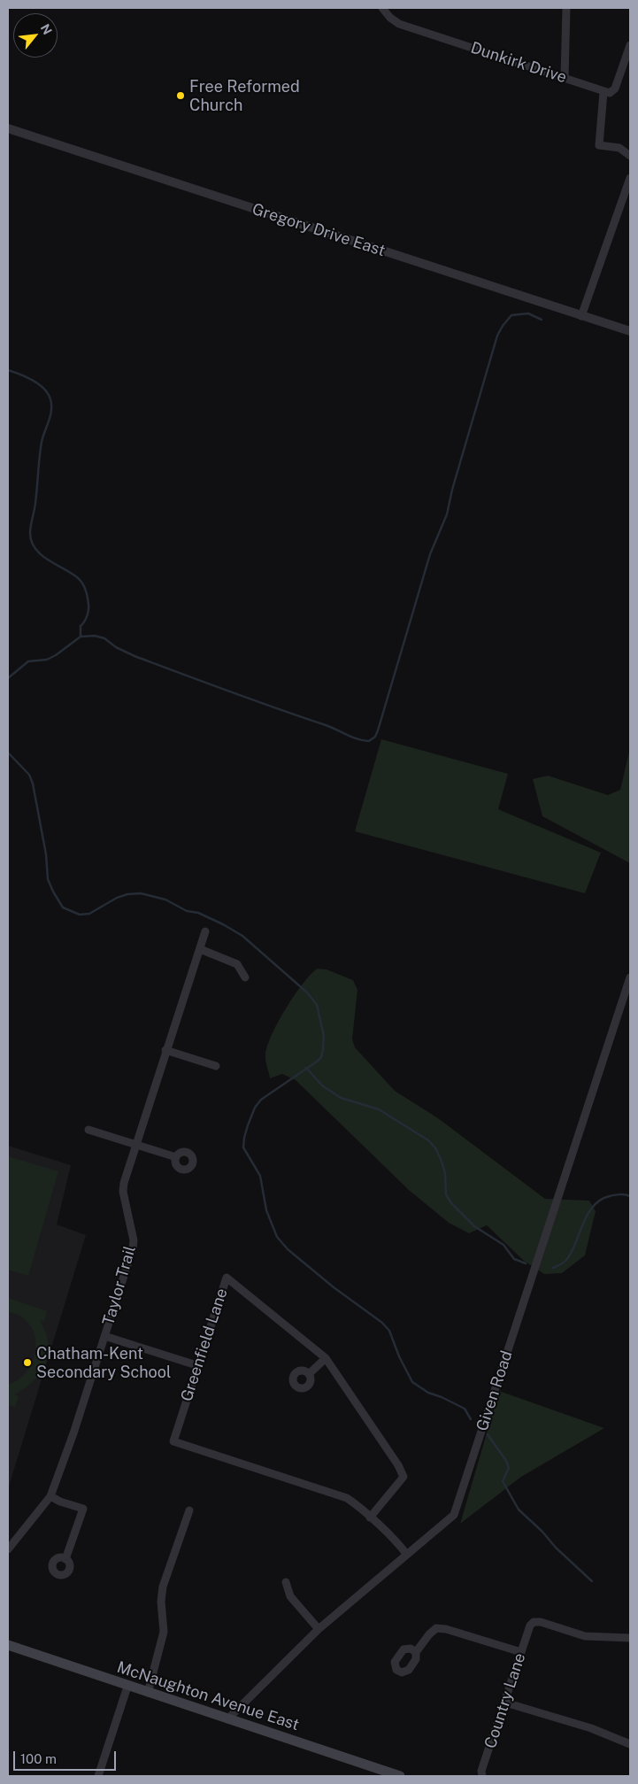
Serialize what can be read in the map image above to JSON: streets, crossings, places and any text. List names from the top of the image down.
{
  "streets": {
    "main road": ["McNaughton Avenue East"],
    "street": [
      "Dunkirk Drive",
      "Gregory Drive East",
      "Taylor Trail",
      "Greenfield Lane",
      "Given Road",
      "Country Lane"
    ]
  },
  "crossings": [
    ["Greenfield Lane", "Given Road"],
    ["Given Road", "McNaughton Avenue East"]
  ],
  "places": ["Free Reformed Church", "Chatham-Kent Secondary School"],
  "scale_bar": "100 m",
  "north": "top right"
}
